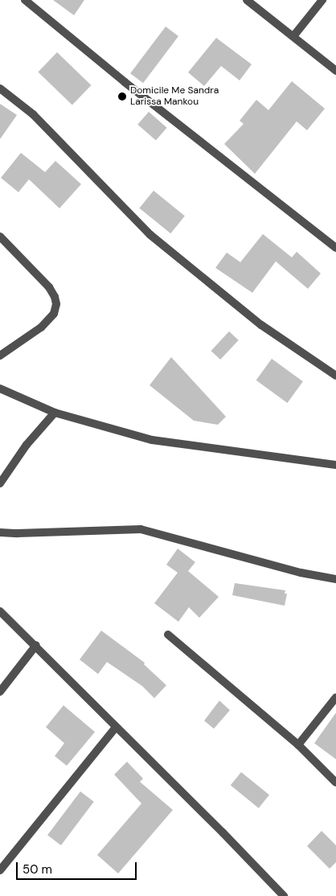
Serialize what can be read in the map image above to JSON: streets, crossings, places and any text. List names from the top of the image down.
{
  "places": ["Domicile Me Sandra Larissa Mankou"],
  "scale_bar": "50 m"
}
